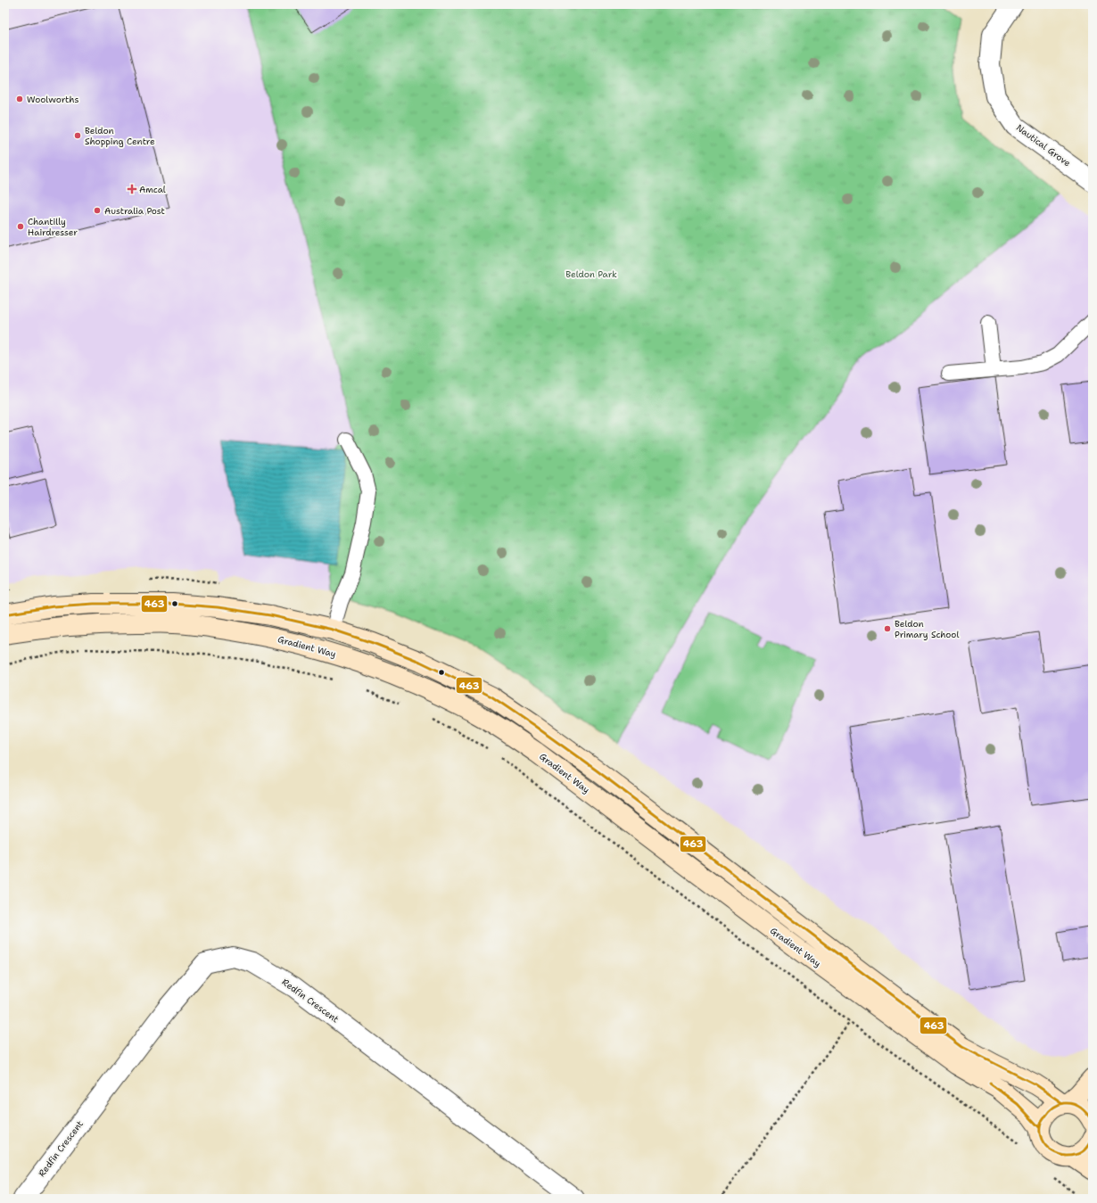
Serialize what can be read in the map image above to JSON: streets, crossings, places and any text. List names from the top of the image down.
{
  "streets": {
    "street": ["Nautical Grove", "Gradient Way", "Redfin Crescent"]
  },
  "parks": ["Beldon Park"],
  "places": {
    "other": [
      "Woolworths",
      "Beldon Shopping Centre",
      "Australia Post",
      "Chantilly Hairdresser",
      "Beldon Primary School"
    ],
    "health": ["Amcal"]
  },
  "lines": ["transit line 463"]
}
